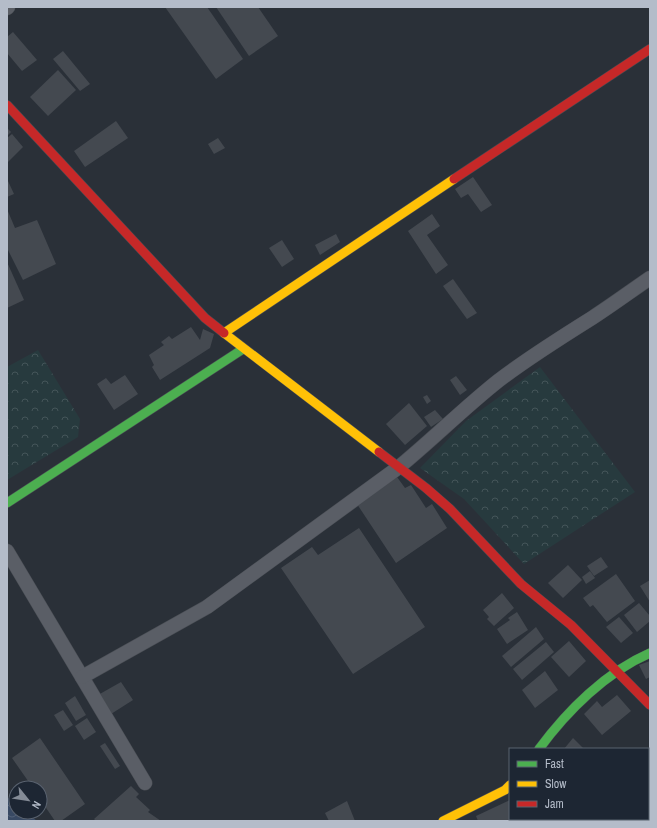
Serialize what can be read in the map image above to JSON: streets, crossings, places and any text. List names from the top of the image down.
{
  "legend": ["Fast", "Slow", "Jam"],
  "north": "bottom right"
}
